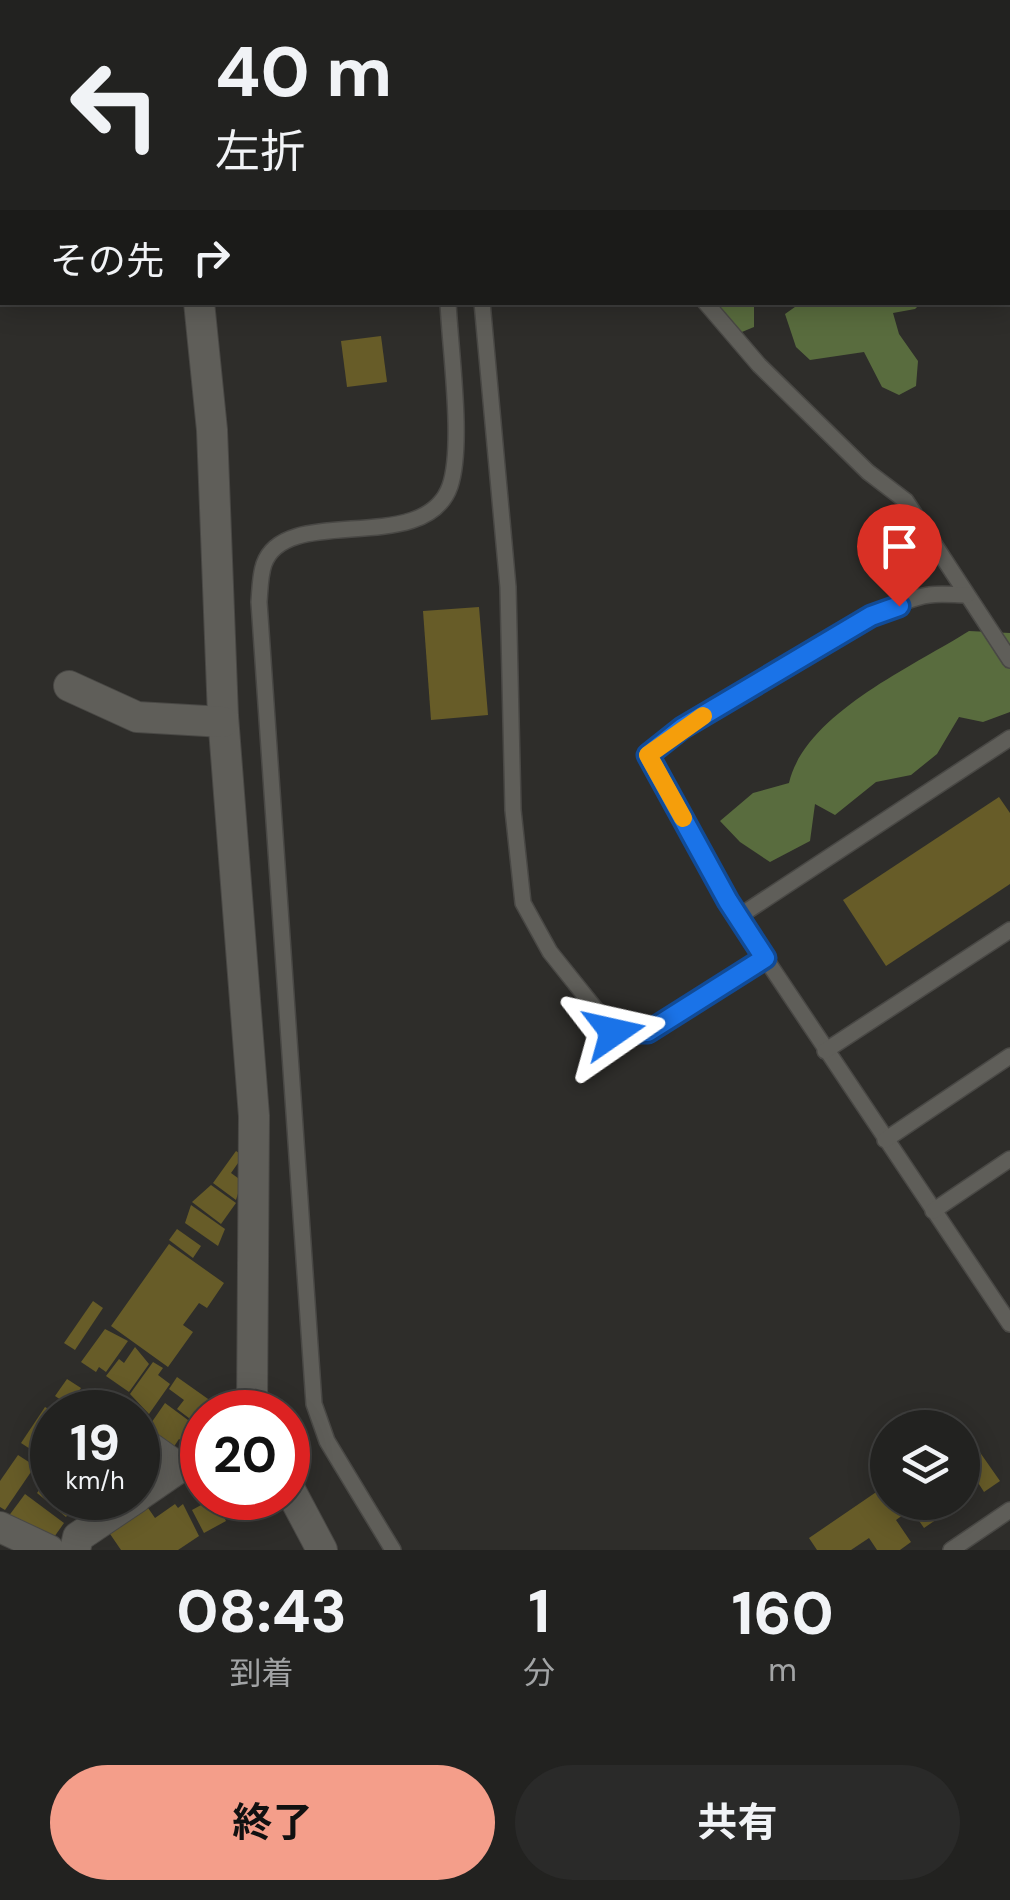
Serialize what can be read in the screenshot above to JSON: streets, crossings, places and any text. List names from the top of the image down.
{
  "page": {
    "turn": ["40 m", "左折"],
    "then": "その先",
    "speed": "19 km/h",
    "limit": "20",
    "eta": [
      "08:43",
      "到着",
      "1",
      "分",
      "160",
      "m"
    ],
    "buttons": ["終了", "共有"]
  }
}
